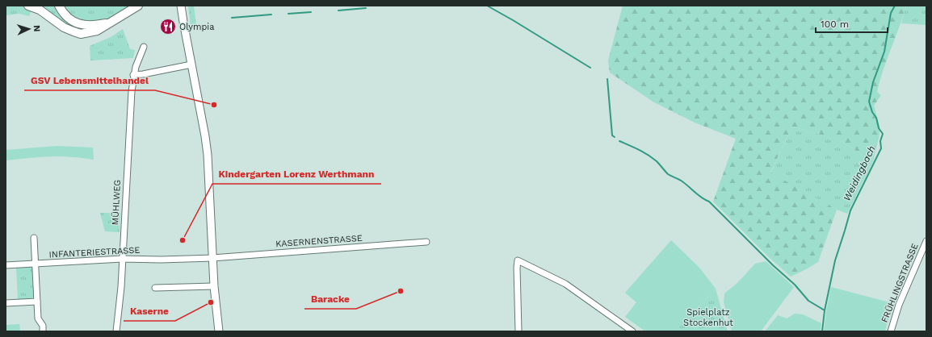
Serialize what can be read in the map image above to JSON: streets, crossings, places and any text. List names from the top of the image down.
{
  "streets": {
    "street": [
      "MÜHLWEG",
      "KASERNENSTRASSE",
      "INFANTERIESTRASSE",
      "FRÜHLINGSTRASSE"
    ]
  },
  "crossings": [
    ["MÜHLWEG", "INFANTERIESTRASSE"],
    ["KASERNENSTRASSE", "INFANTERIESTRASSE"]
  ],
  "water": ["Weidingbach"],
  "parks": ["Spielplatz Stockenhut"],
  "places": {
    "restaurant": ["Olympia"],
    "other": [
      "GSV Lebensmittelhandel",
      "Kindergarten Lorenz Werthmann",
      "Baracke",
      "Kaserne"
    ]
  },
  "scale_bar": "100 m",
  "north": "right"
}
